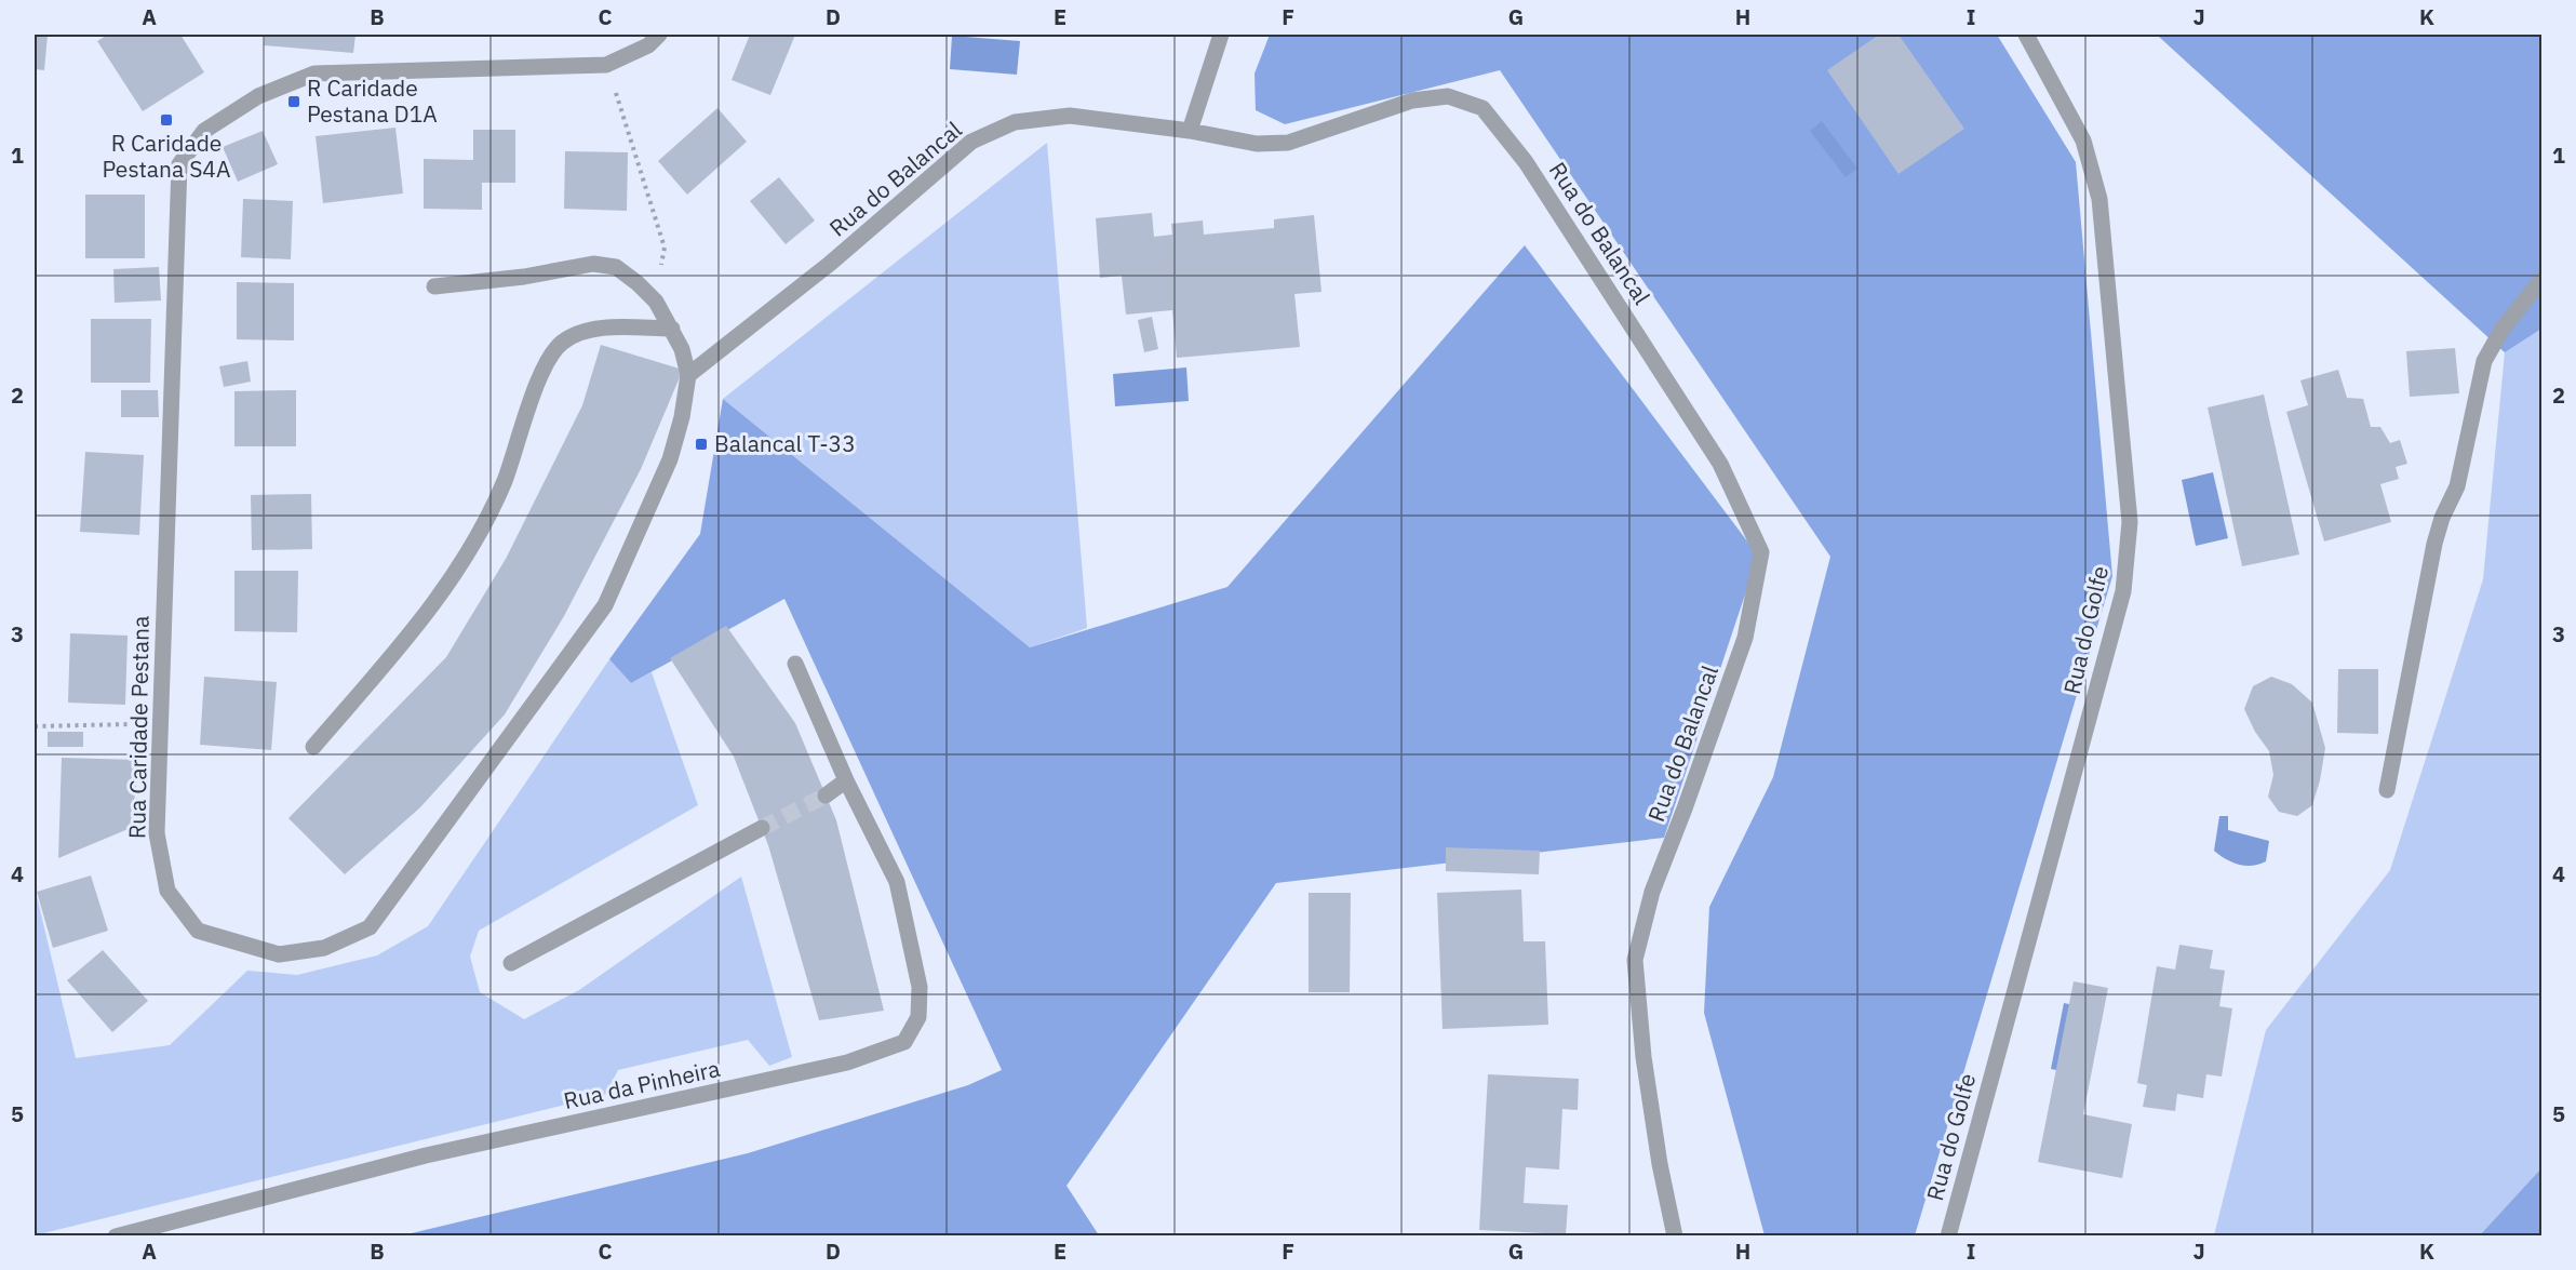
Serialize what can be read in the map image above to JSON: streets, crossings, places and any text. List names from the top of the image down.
{
  "streets": {
    "street": [
      "Rua do Balancal",
      "Rua do Golfe",
      "Rua Caridade Pestana",
      "Rua da Pinheira"
    ]
  },
  "crossings": [
    ["Rua do Balancal", "Rua Caridade Pestana"]
  ],
  "places": {
    "transit": ["R Caridade Pestana D1A", "R Caridade Pestana S4A", "Balancal T-33"]
  },
  "grid": {
    "columns": [
      "A",
      "B",
      "C",
      "D",
      "E",
      "F",
      "G",
      "H",
      "I",
      "J",
      "K"
    ],
    "rows": [
      "1",
      "2",
      "3",
      "4",
      "5"
    ]
  }
}
